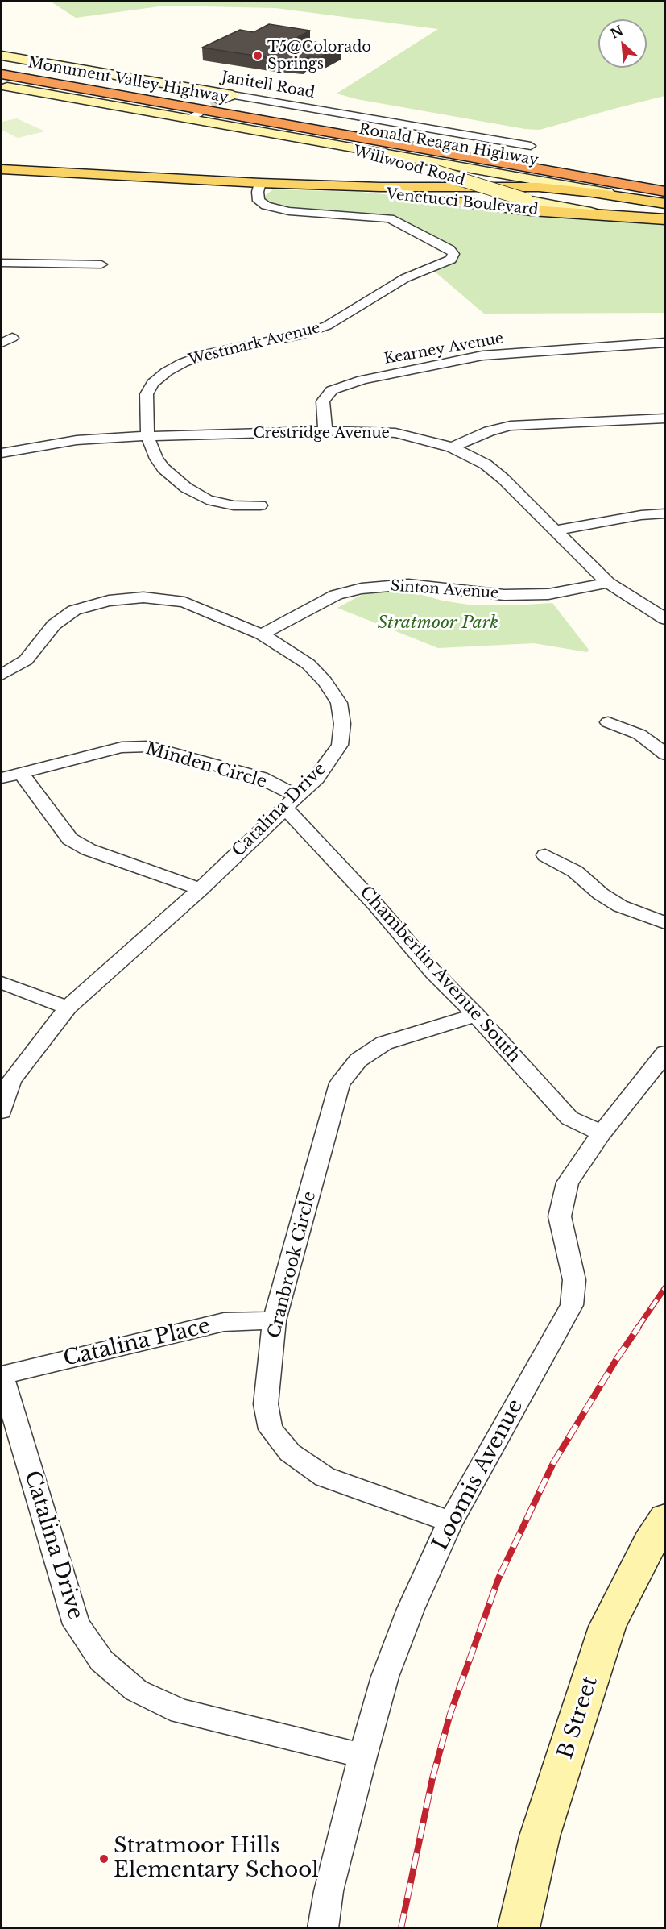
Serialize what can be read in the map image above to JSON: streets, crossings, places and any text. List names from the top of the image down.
{
  "streets": {
    "highway": ["Monument Valley Highway", "Ronald Reagan Highway"],
    "main road": ["Venetucci Boulevard"],
    "street": [
      "Janitell Road",
      "Willwood Road",
      "Westmark Avenue",
      "Kearney Avenue",
      "Crestridge Avenue",
      "Sinton Avenue",
      "Minden Circle",
      "Catalina Drive",
      "Chamberlin Avenue South",
      "Cranbrook Circle",
      "Catalina Place",
      "Loomis Avenue",
      "B Street"
    ]
  },
  "crossings": [
    ["Monument Valley Highway", "Janitell Road"],
    ["Monument Valley Highway", "Ronald Reagan Highway"],
    ["Janitell Road", "Ronald Reagan Highway"],
    ["Willwood Road", "Venetucci Boulevard"],
    ["Venetucci Boulevard", "Westmark Avenue"],
    ["Westmark Avenue", "Crestridge Avenue"],
    ["Kearney Avenue", "Crestridge Avenue"],
    ["Crestridge Avenue", "Sinton Avenue"],
    ["Sinton Avenue", "Catalina Drive"],
    ["Minden Circle", "Catalina Drive"],
    ["Minden Circle", "Chamberlin Avenue South"],
    ["Catalina Drive", "Chamberlin Avenue South"],
    ["Catalina Drive", "Catalina Place"],
    ["Catalina Drive", "Loomis Avenue"],
    ["Chamberlin Avenue South", "Cranbrook Circle"],
    ["Chamberlin Avenue South", "Loomis Avenue"],
    ["Cranbrook Circle", "Catalina Place"],
    ["Cranbrook Circle", "Loomis Avenue"]
  ],
  "parks": ["Stratmoor Park"],
  "places": ["T5@Colorado Springs", "Stratmoor Hills Elementary School"],
  "north": "top left"
}
